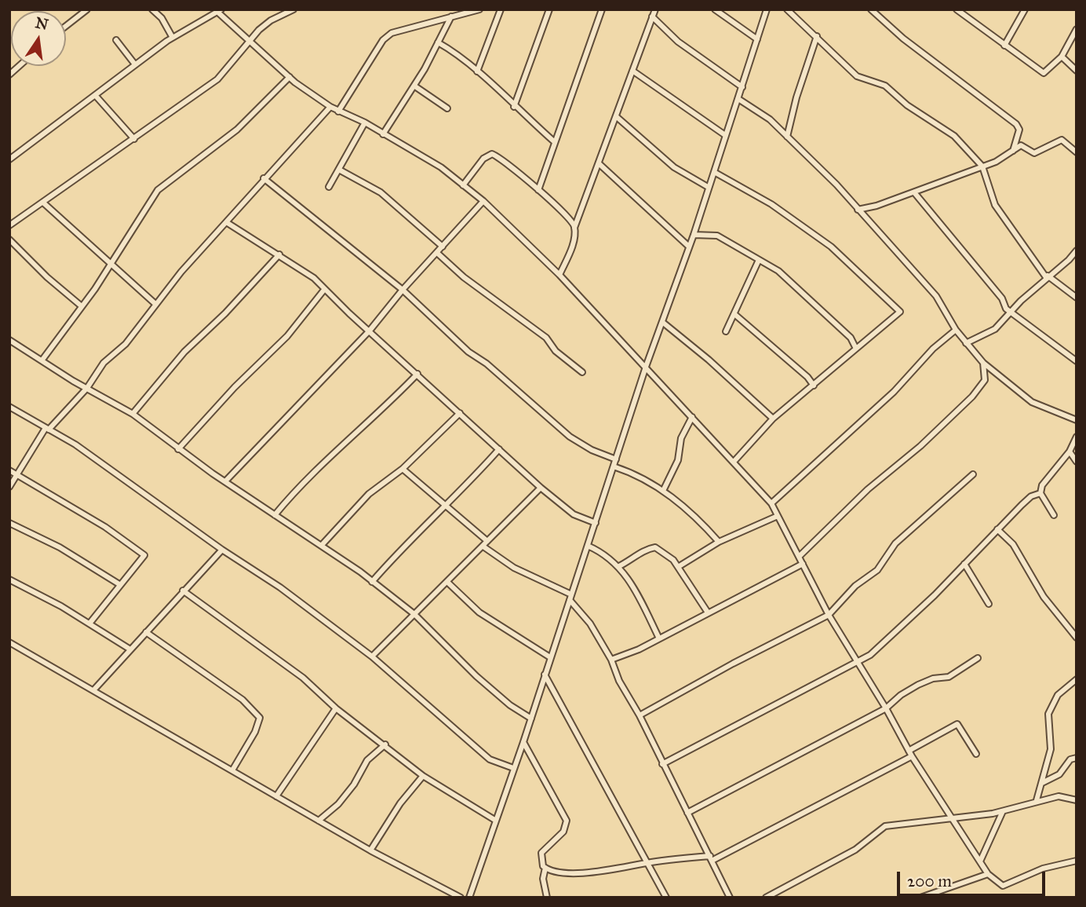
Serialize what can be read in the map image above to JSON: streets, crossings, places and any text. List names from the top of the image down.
{
  "scale_bar": "200 m",
  "north": "top"
}
